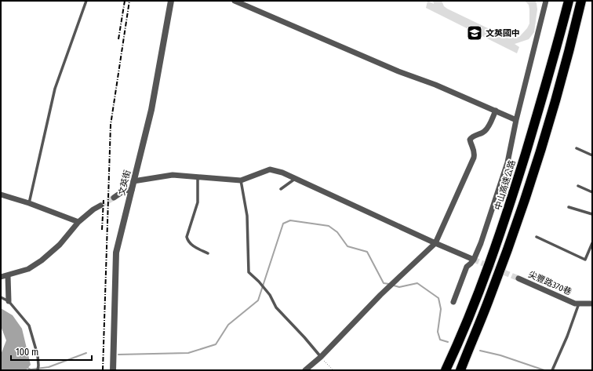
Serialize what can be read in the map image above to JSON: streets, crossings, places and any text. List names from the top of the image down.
{
  "streets": {
    "highway": ["中山高速公路"],
    "street": ["文英街", "尖豐路370巷"]
  },
  "places": {
    "school or university": ["文英國中"]
  },
  "scale_bar": "100 m"
}
